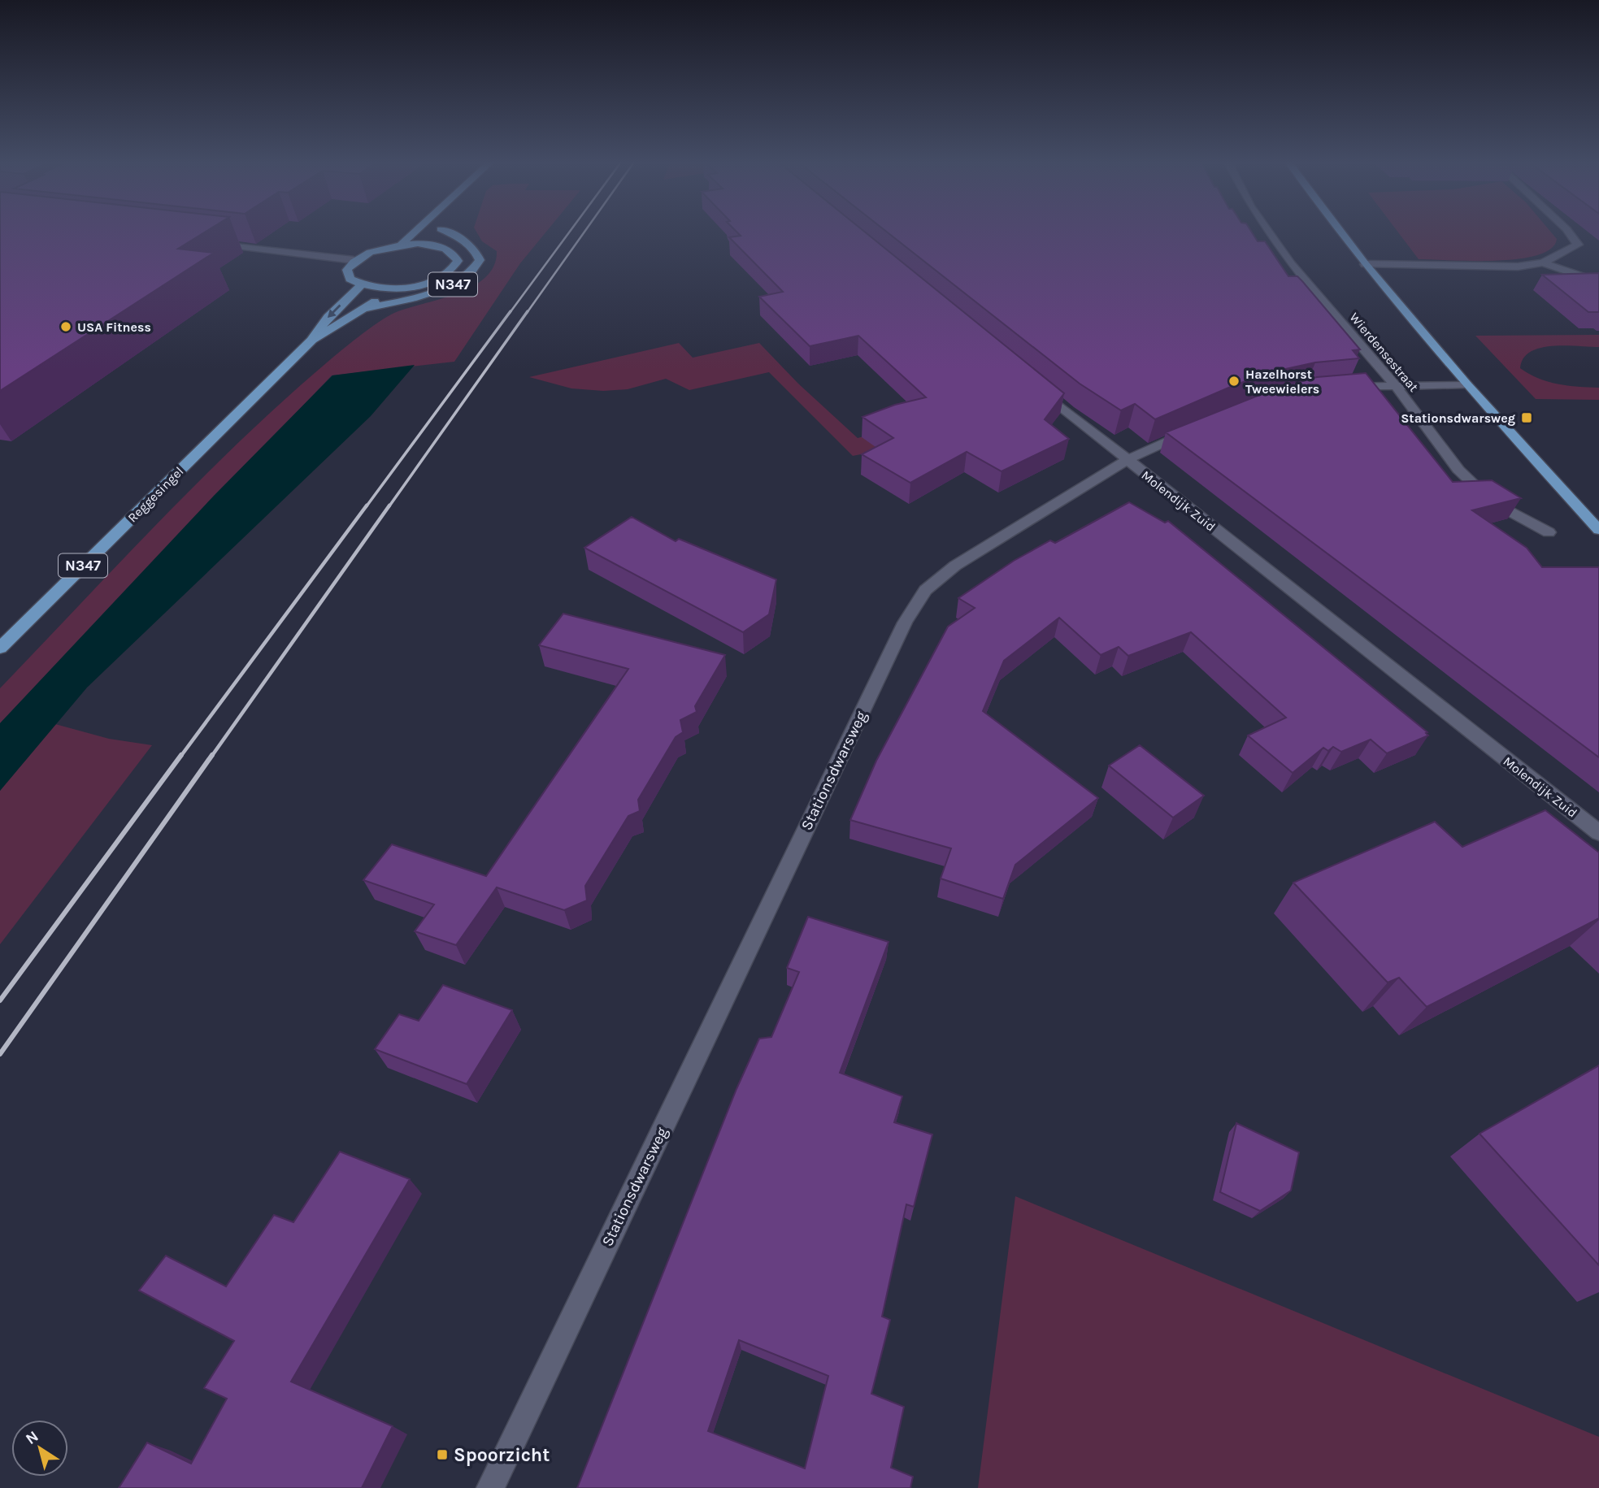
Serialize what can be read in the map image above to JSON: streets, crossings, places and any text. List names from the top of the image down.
{
  "streets": {
    "main road": ["N347", "Reggesingel"],
    "street": ["Wierdensestraat", "Molendijk Zuid", "Stationsdwarsweg"]
  },
  "crossings": [
    ["N347", "Reggesingel"],
    ["Molendijk Zuid", "Stationsdwarsweg"]
  ],
  "places": {
    "other": ["USA Fitness", "Hazelhorst Tweewielers"],
    "transit": ["Stationsdwarsweg", "Spoorzicht"]
  },
  "north": "top left"
}
